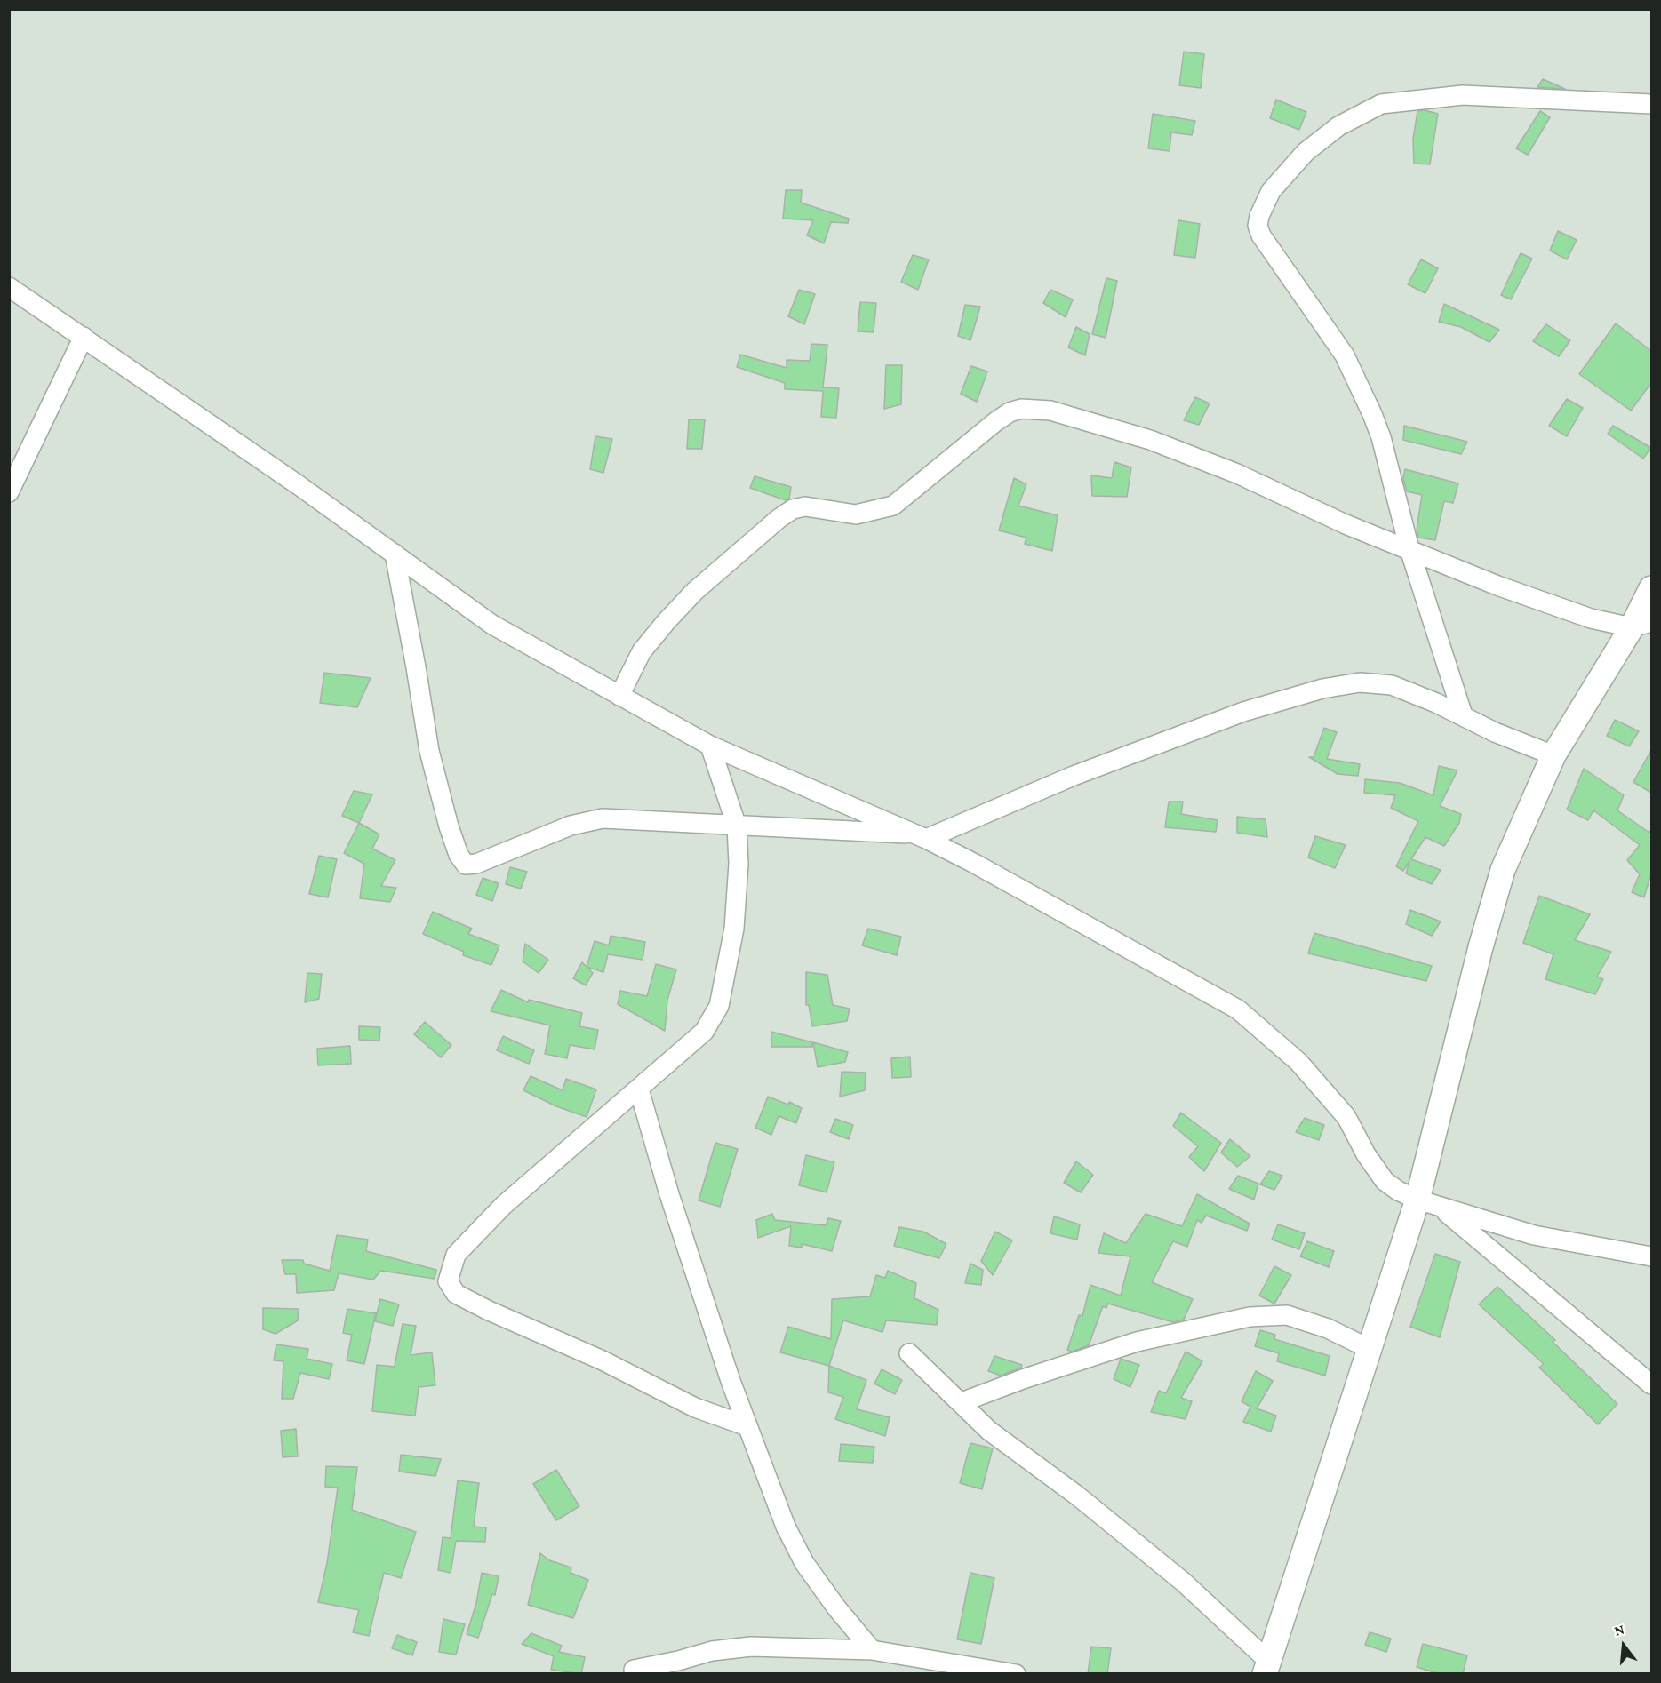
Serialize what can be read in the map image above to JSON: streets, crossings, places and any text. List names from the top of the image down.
{
  "north": "top"
}
